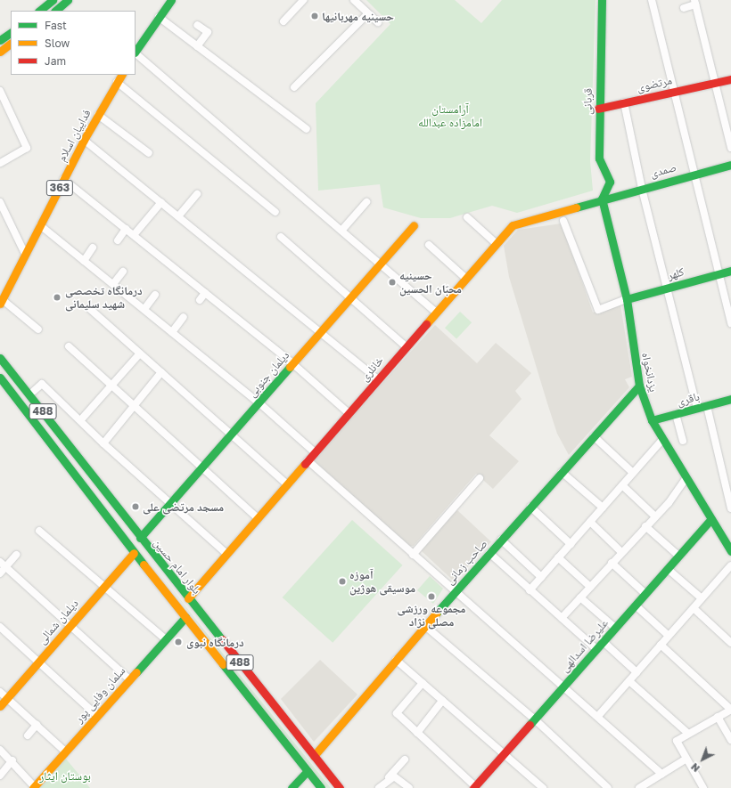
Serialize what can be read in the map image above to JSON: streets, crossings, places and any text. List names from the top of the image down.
{
  "streets": {
    "street": [
      "مرتضوی",
      "قربانی",
      "فداییان اسلام",
      "صمدی",
      "363",
      "کلهر",
      "خانلری",
      "یزدانخواه",
      "دیلمان جنوبی",
      "باقری",
      "488",
      "صاحب زمانی",
      "بلوار امام حسین",
      "دیلمان شمالی",
      "علیرضا اسدالهی",
      "سلمان وفایی پور"
    ]
  },
  "crossings": [
    ["مرتضوی", "قربانی"],
    ["قربانی", "صمدی"],
    ["قربانی", "خانلری"],
    ["قربانی", "یزدانخواه"],
    ["صمدی", "خانلری"],
    ["صمدی", "یزدانخواه"],
    ["کلهر", "یزدانخواه"],
    ["خانلری", "یزدانخواه"],
    ["خانلری", "بلوار امام حسین"],
    ["یزدانخواه", "باقری"],
    ["یزدانخواه", "صاحب زمانی"],
    ["یزدانخواه", "علیرضا اسدالهی"],
    ["دیلمان جنوبی", "بلوار امام حسین"],
    ["488", "دیلمان شمالی"],
    ["488", "سلمان وفایی پور"],
    ["صاحب زمانی", "بلوار امام حسین"]
  ],
  "parks": ["آرامستان امامزاده عبدالله", "بوستان ایثار"],
  "places": [
    "حسینیه مهربانیها",
    "حسینیه محبّان الحسین",
    "درمانگاه تخصصی شهید سلیمانی",
    "مسجد مرتضی علی",
    "آموزه موسیقی هوژین",
    "مجموعه ورزشی مصلی نژاد",
    "درمانگاه نبوی"
  ],
  "legend": ["Fast", "Slow", "Jam"],
  "north": "bottom left"
}
